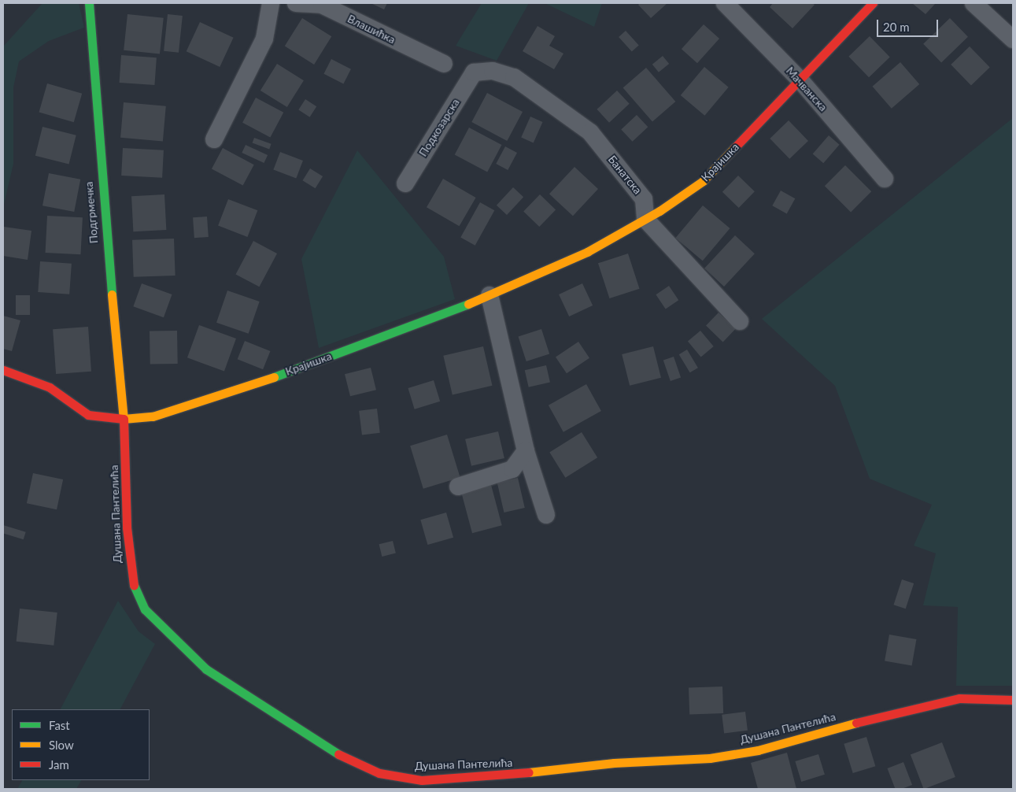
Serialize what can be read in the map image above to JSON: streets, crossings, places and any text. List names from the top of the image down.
{
  "streets": {
    "street": [
      "Влашићка",
      "Мачванска",
      "Подкозарска",
      "Крајишка",
      "Банатска",
      "Подгрмечка",
      "Душана Пантелића"
    ]
  },
  "crossings": [
    ["Мачванска", "Крајишка"],
    ["Подкозарска", "Банатска"],
    ["Крајишка", "Банатска"],
    ["Крајишка", "Подгрмечка"],
    ["Крајишка", "Душана Пантелића"],
    ["Подгрмечка", "Душана Пантелића"]
  ],
  "legend": ["Fast", "Slow", "Jam"],
  "scale_bar": "20 m"
}
